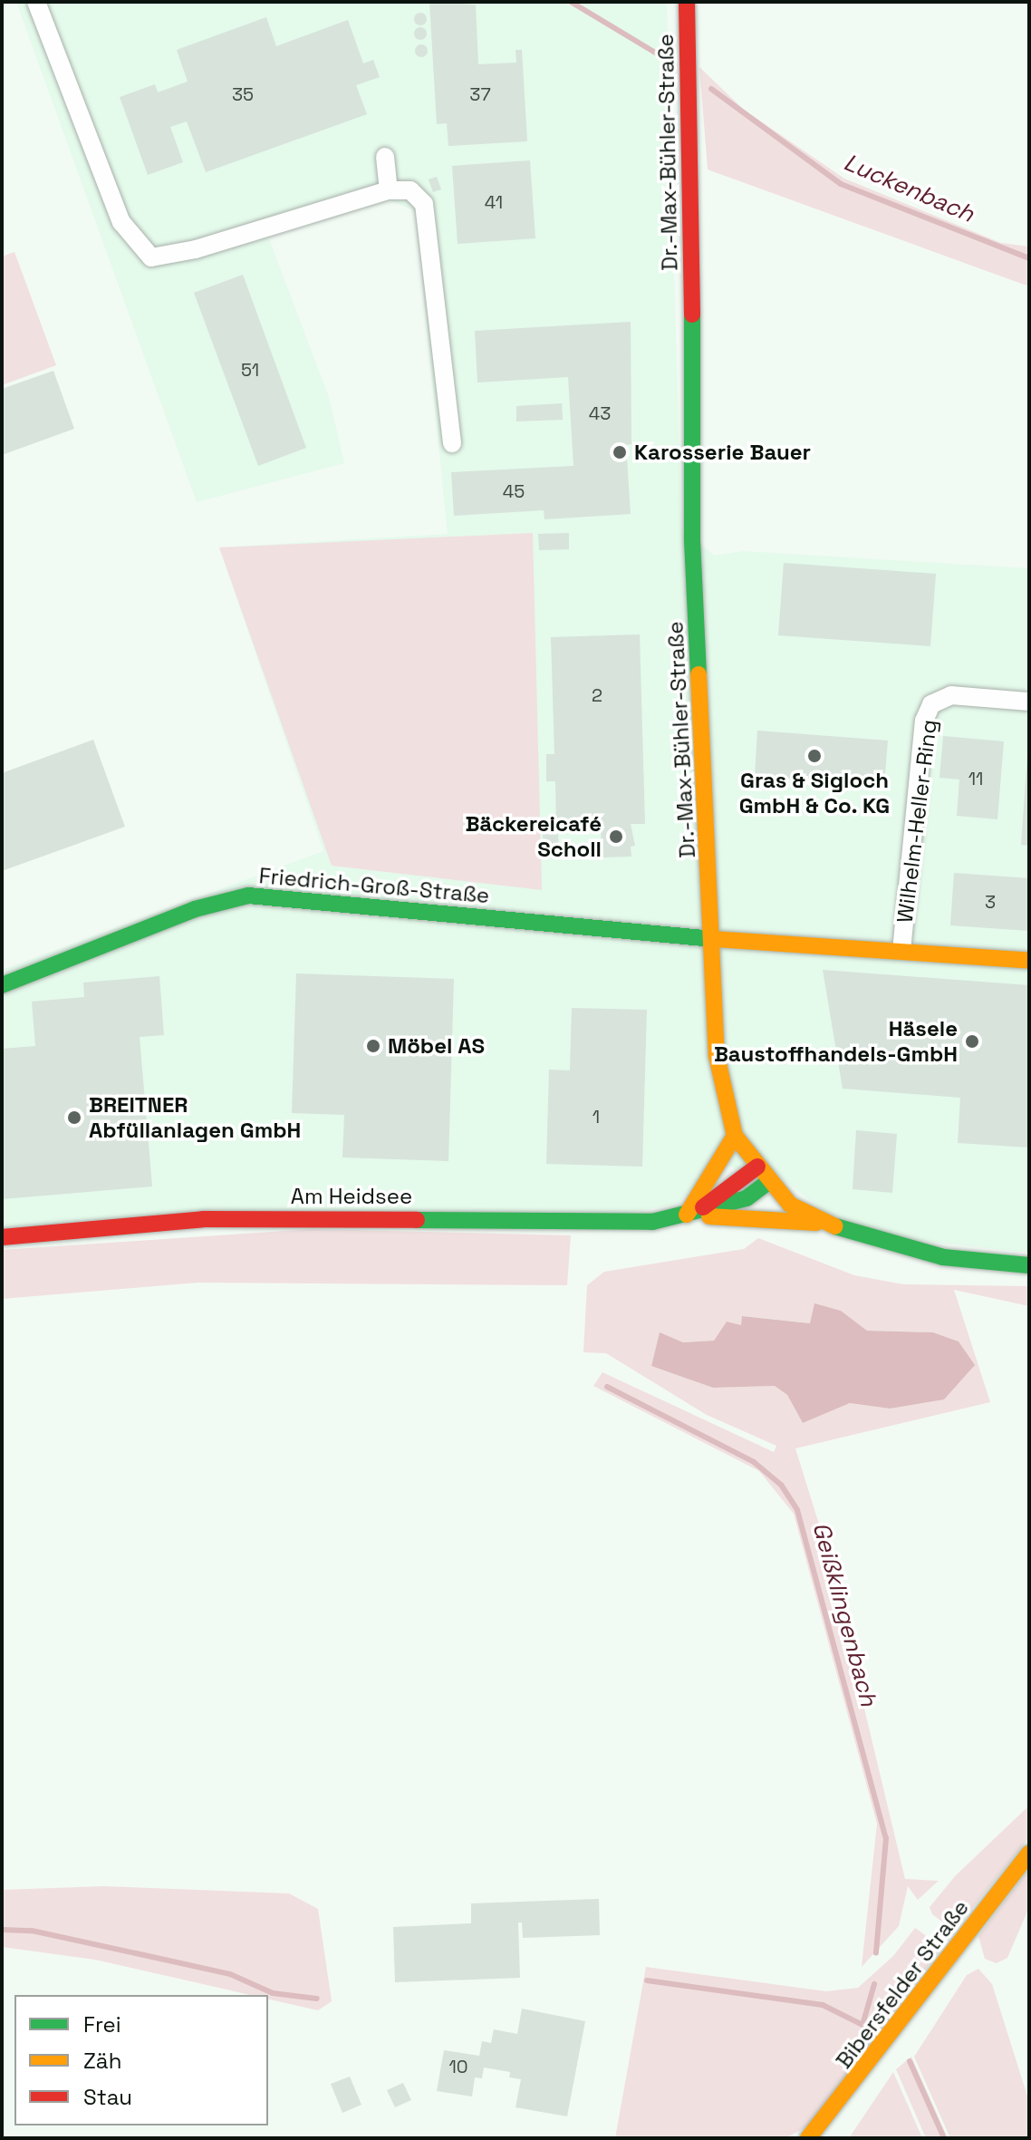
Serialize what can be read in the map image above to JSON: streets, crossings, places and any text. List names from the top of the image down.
{
  "streets": {
    "street": [
      "Dr.-Max-Bühler-Straße",
      "Wilhelm-Heller-Ring",
      "Friedrich-Groß-Straße",
      "Am Heidsee",
      "Bibersfelder Straße"
    ]
  },
  "crossings": [
    ["Dr.-Max-Bühler-Straße", "Wilhelm-Heller-Ring"],
    ["Dr.-Max-Bühler-Straße", "Friedrich-Groß-Straße"],
    ["Dr.-Max-Bühler-Straße", "Am Heidsee"],
    ["Wilhelm-Heller-Ring", "Friedrich-Groß-Straße"]
  ],
  "water": ["Luckenbach", "Geißklingenbach"],
  "places": [
    "Karosserie Bauer",
    "Gras & Sigloch GmbH & Co. KG",
    "Bäckereicafé Scholl",
    "Häsele Baustoffhandels-GmbH",
    "Möbel AS",
    "BREITNER Abfüllanlagen GmbH"
  ],
  "house_numbers": [
    "35",
    "37",
    "41",
    "51",
    "43",
    "45",
    "2",
    "11",
    "3",
    "1",
    "10"
  ],
  "legend": ["Frei", "Zäh", "Stau"]
}
